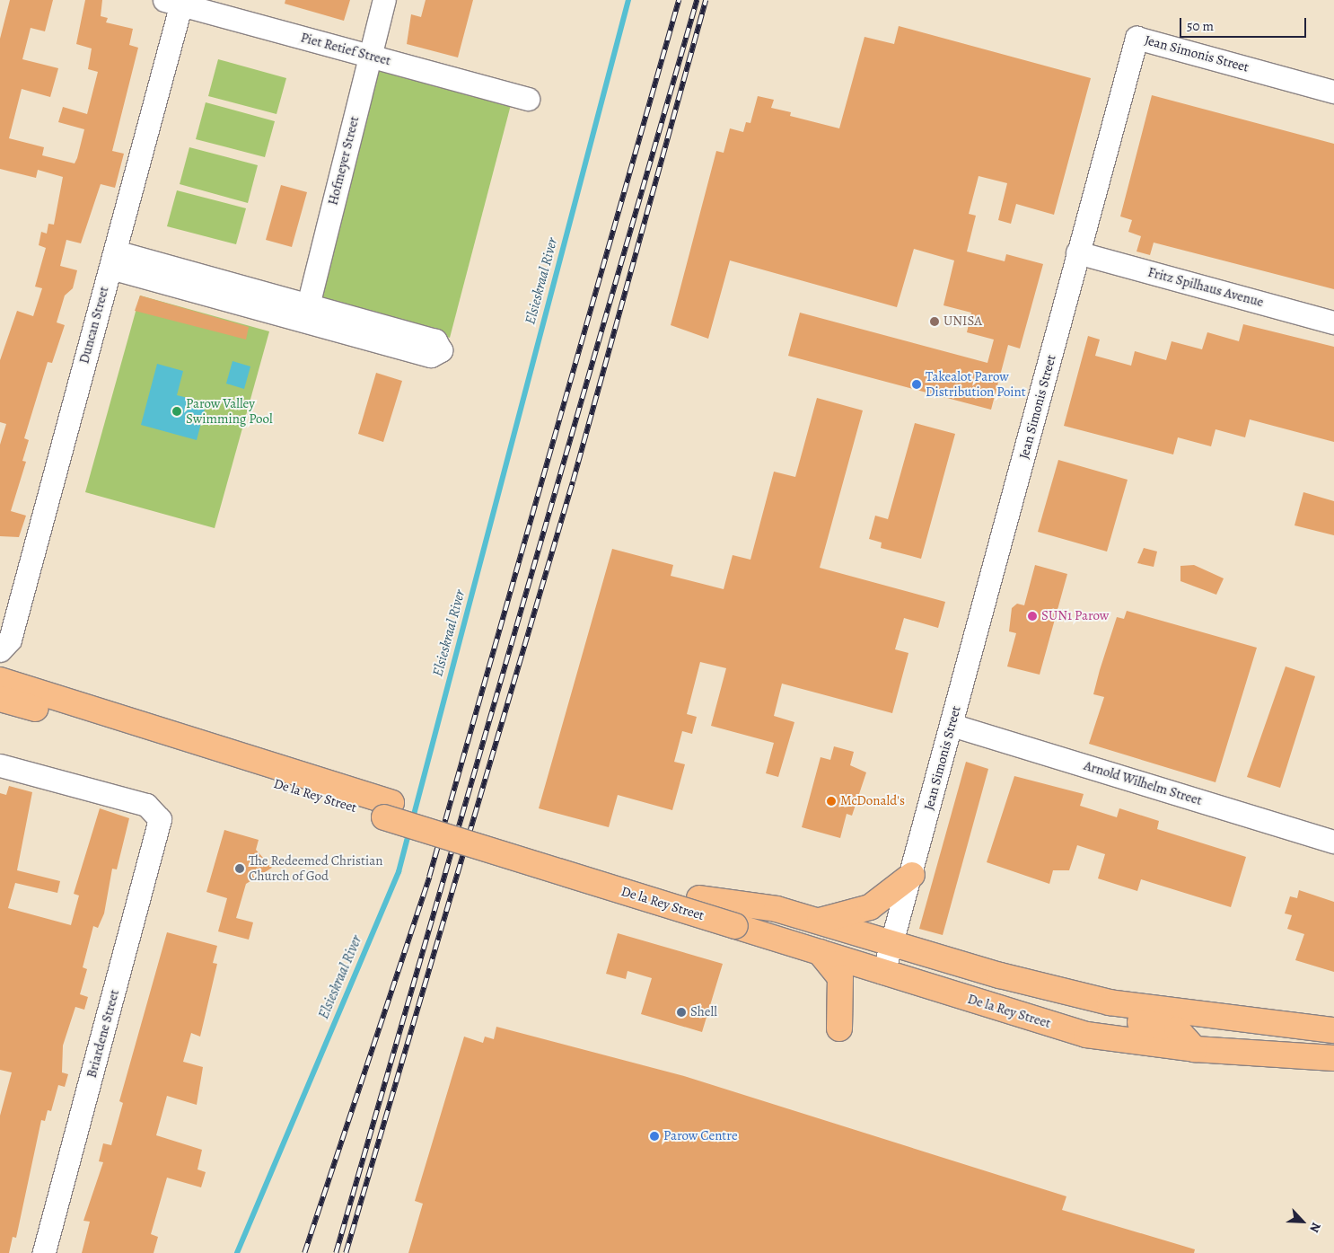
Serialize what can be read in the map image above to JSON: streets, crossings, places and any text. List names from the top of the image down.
{
  "streets": {
    "main road": ["De la Rey Street"],
    "street": [
      "Piet Retief Street",
      "Jean Simonis Street",
      "Hofmeyer Street",
      "Fritz Spilhaus Avenue",
      "Duncan Street",
      "Arnold Wilhelm Street",
      "Briardene Street"
    ]
  },
  "crossings": [
    ["Piet Retief Street", "Hofmeyer Street"],
    ["Piet Retief Street", "Duncan Street"],
    ["Jean Simonis Street", "Fritz Spilhaus Avenue"],
    ["Jean Simonis Street", "Arnold Wilhelm Street"],
    ["Jean Simonis Street", "De la Rey Street"]
  ],
  "water": ["Elsieskraal River"],
  "places": [
    "UNISA",
    "Takealot Parow Distribution Point",
    "Parow Valley Swimming Pool",
    "SUN1 Parow",
    "McDonald's",
    "The Redeemed Christian Church of God",
    "Shell",
    "Parow Centre"
  ],
  "scale_bar": "50 m",
  "north": "bottom right"
}
